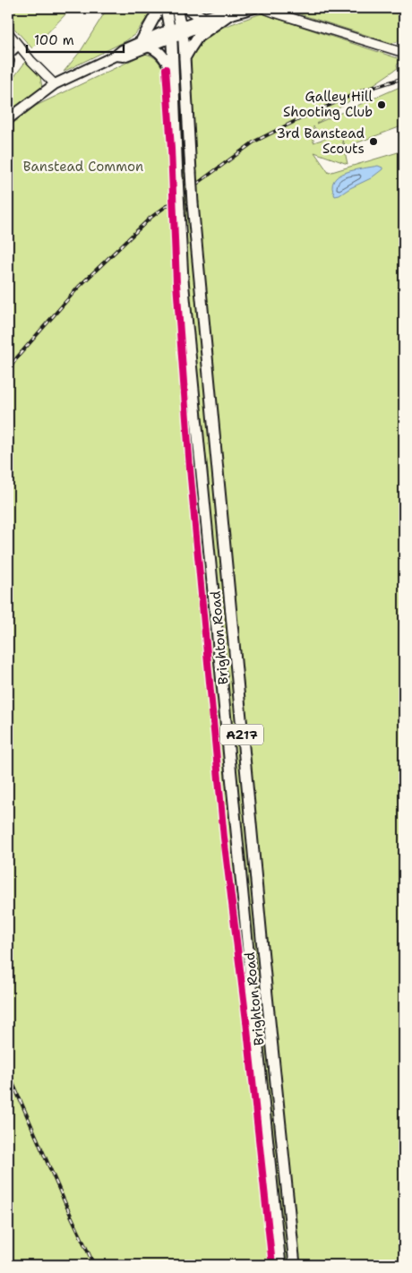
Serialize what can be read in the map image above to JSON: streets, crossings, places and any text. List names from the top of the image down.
{
  "streets": {
    "highway": ["Brighton Road", "A217"]
  },
  "parks": ["Banstead Common"],
  "places": ["Galley Hill Shooting Club", "3rd Banstead Scouts"],
  "scale_bar": "100 m"
}
